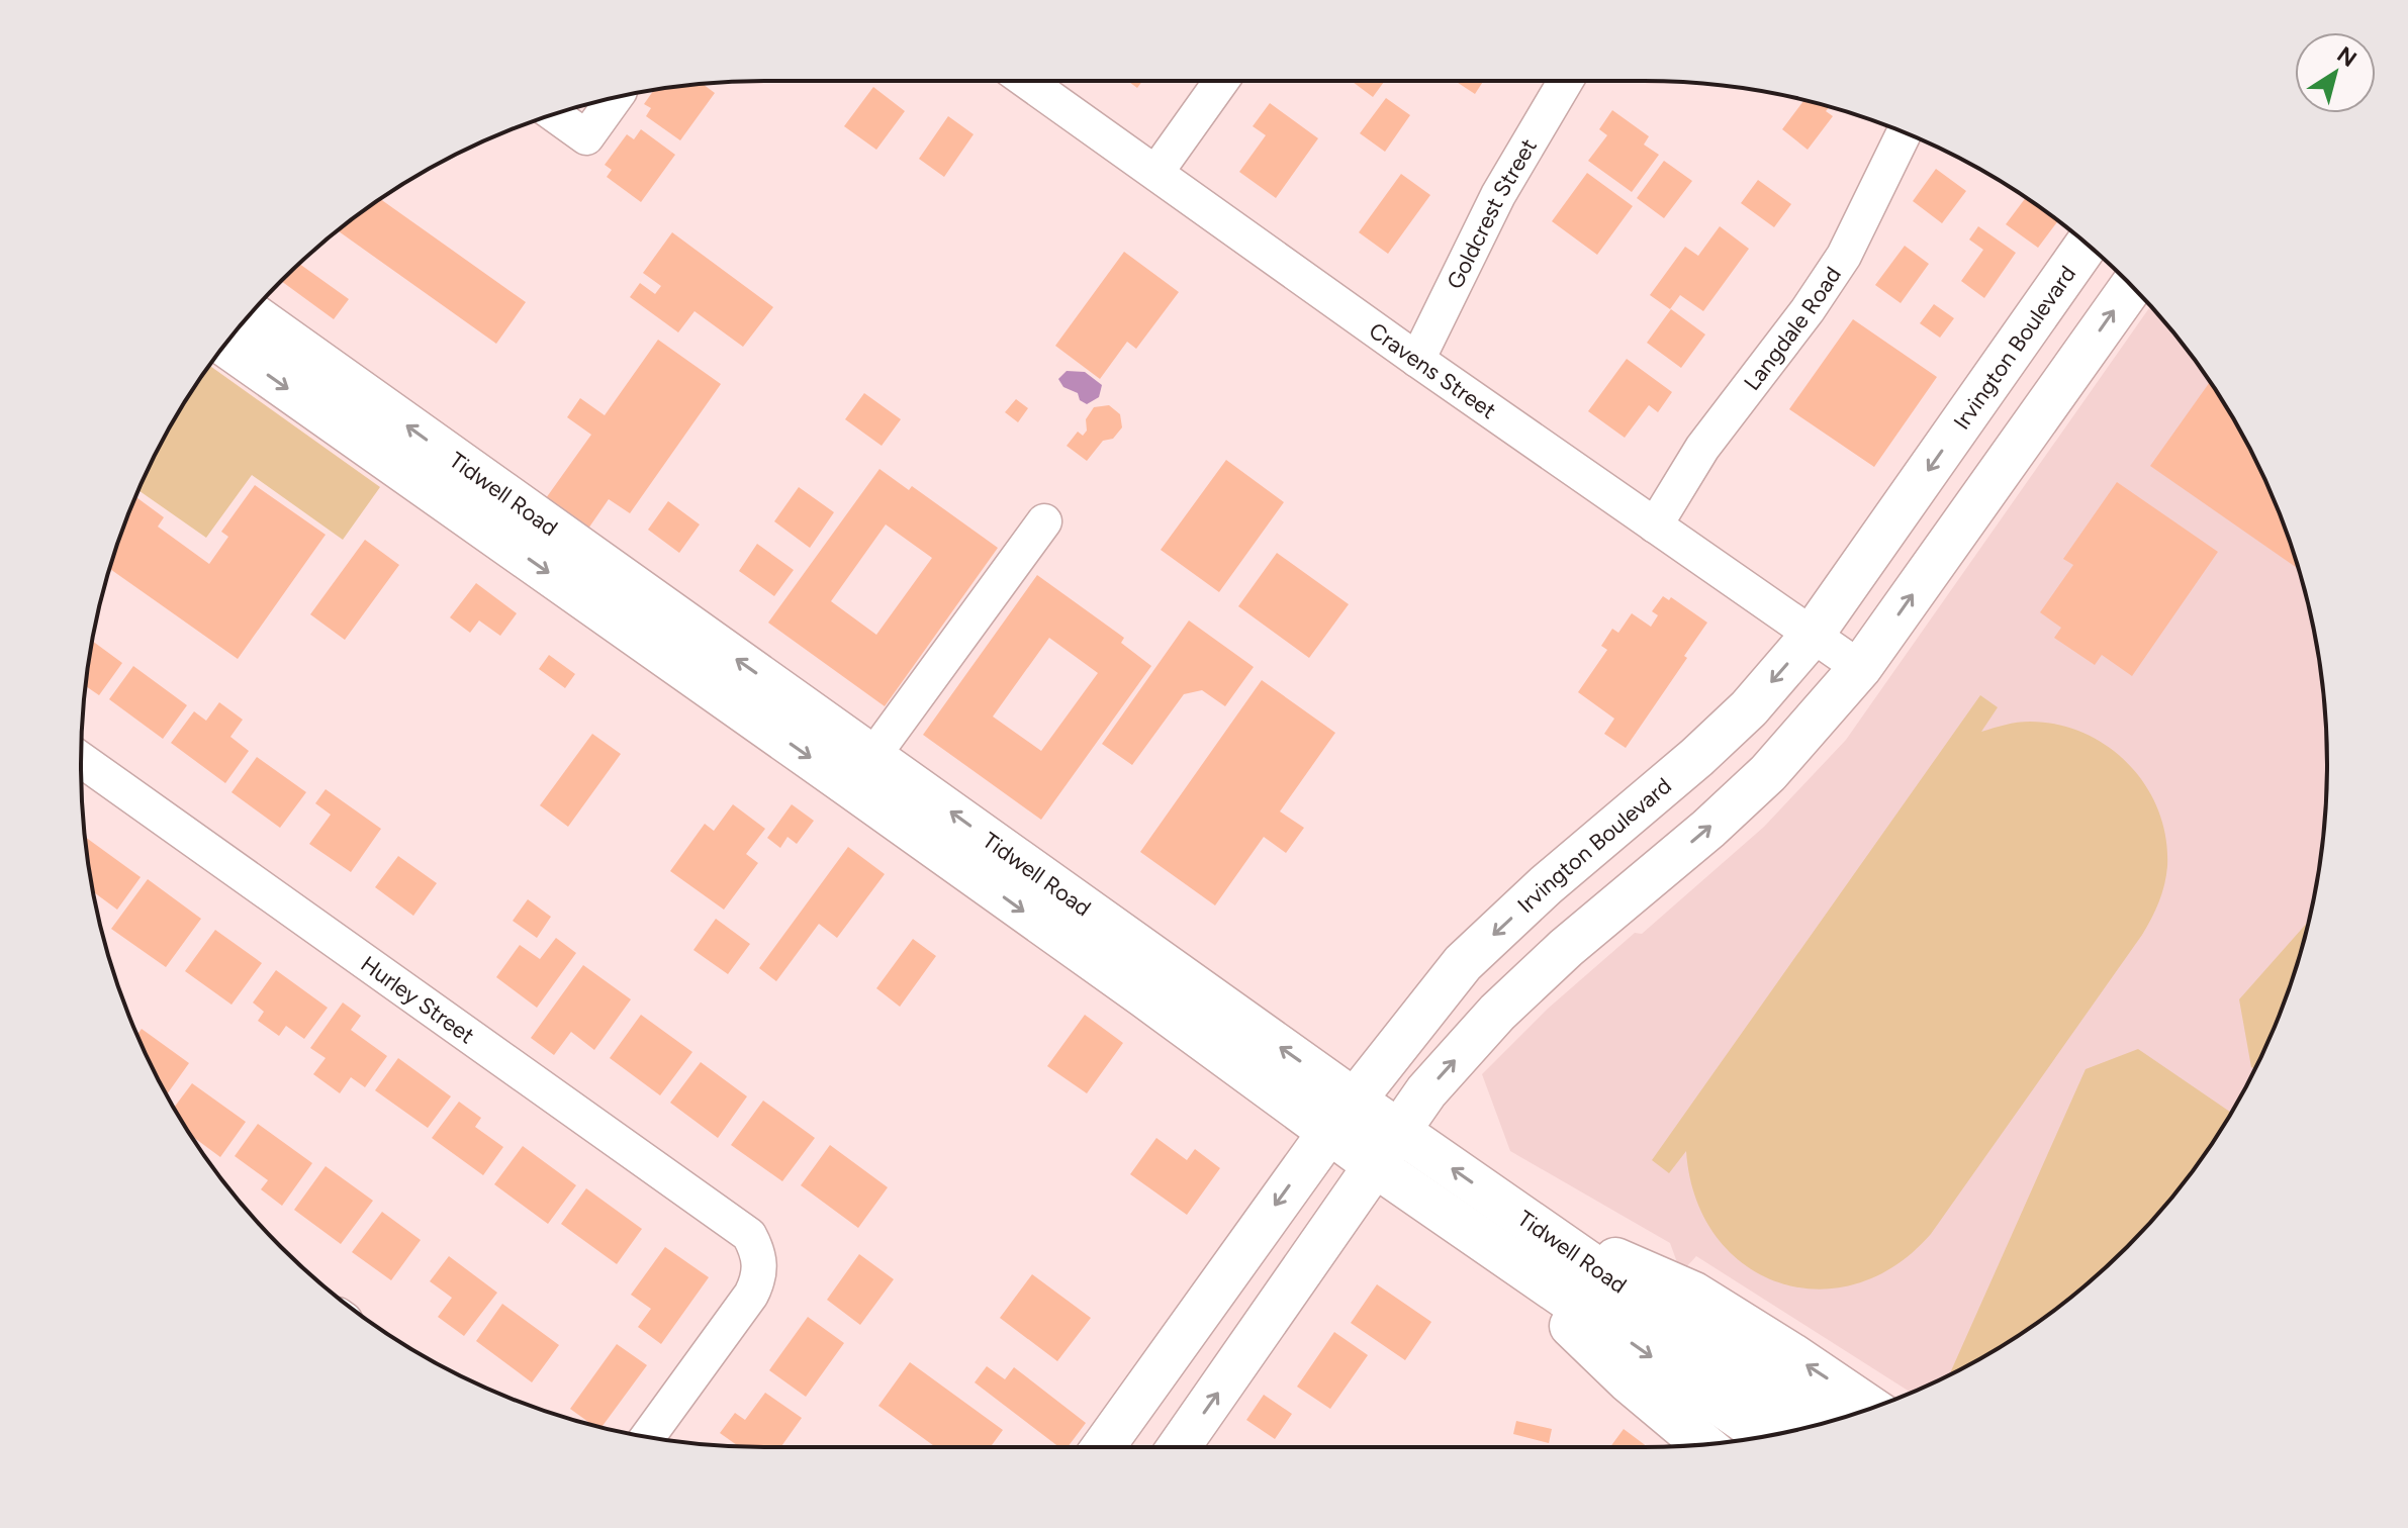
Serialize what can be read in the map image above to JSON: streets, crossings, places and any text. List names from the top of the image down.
{
  "streets": {
    "main road": ["Irvington Boulevard", "Tidwell Road"],
    "street": [
      "Goldcrest Street",
      "Langdale Road",
      "Cravens Street",
      "Hurley Street"
    ]
  },
  "crossings": [
    ["Goldcrest Street", "Cravens Street"],
    ["Langdale Road", "Cravens Street"],
    ["Irvington Boulevard", "Cravens Street"],
    ["Irvington Boulevard", "Tidwell Road"]
  ],
  "north": "top right"
}
